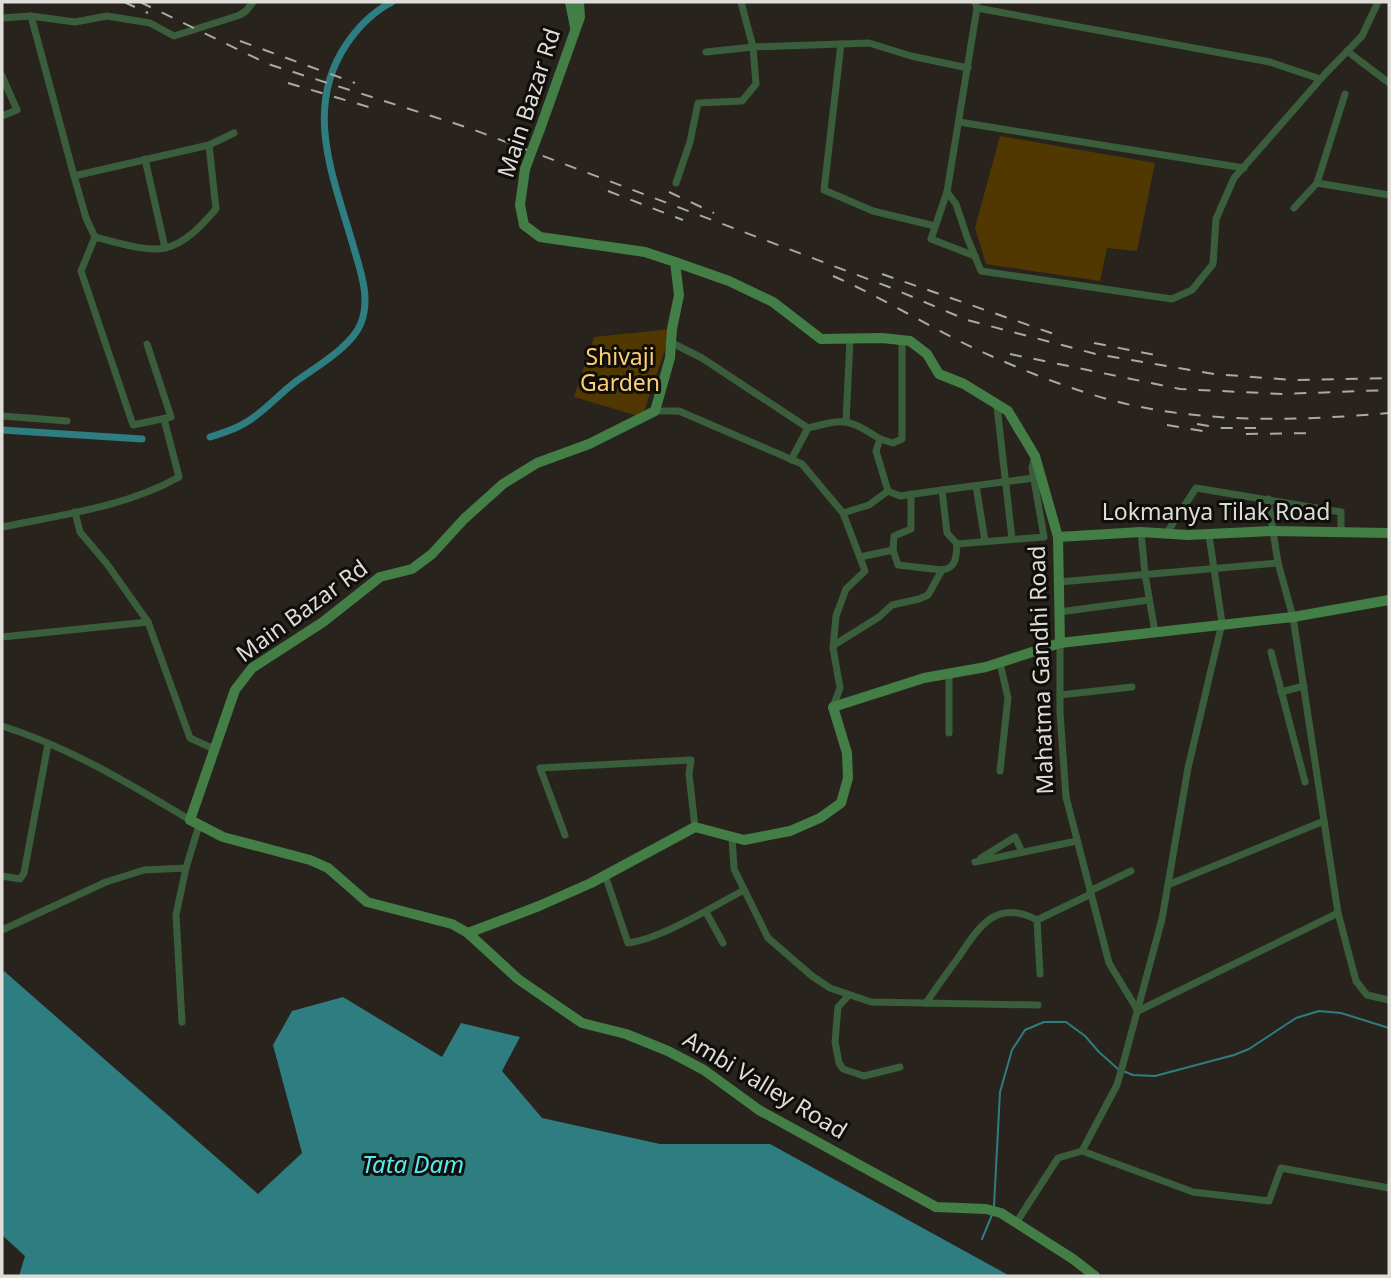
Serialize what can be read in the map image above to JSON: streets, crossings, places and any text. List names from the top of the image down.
{
  "streets": {
    "main road": [
      "Main Bazar Rd",
      "Lokmanya Tilak Road",
      "Mahatma Gandhi Road",
      "Ambi Valley Road"
    ]
  },
  "crossings": [
    ["Main Bazar Rd", "Ambi Valley Road"],
    ["Lokmanya Tilak Road", "Mahatma Gandhi Road"]
  ],
  "water": ["Tata Dam"],
  "parks": ["Shivaji Garden"]
}
